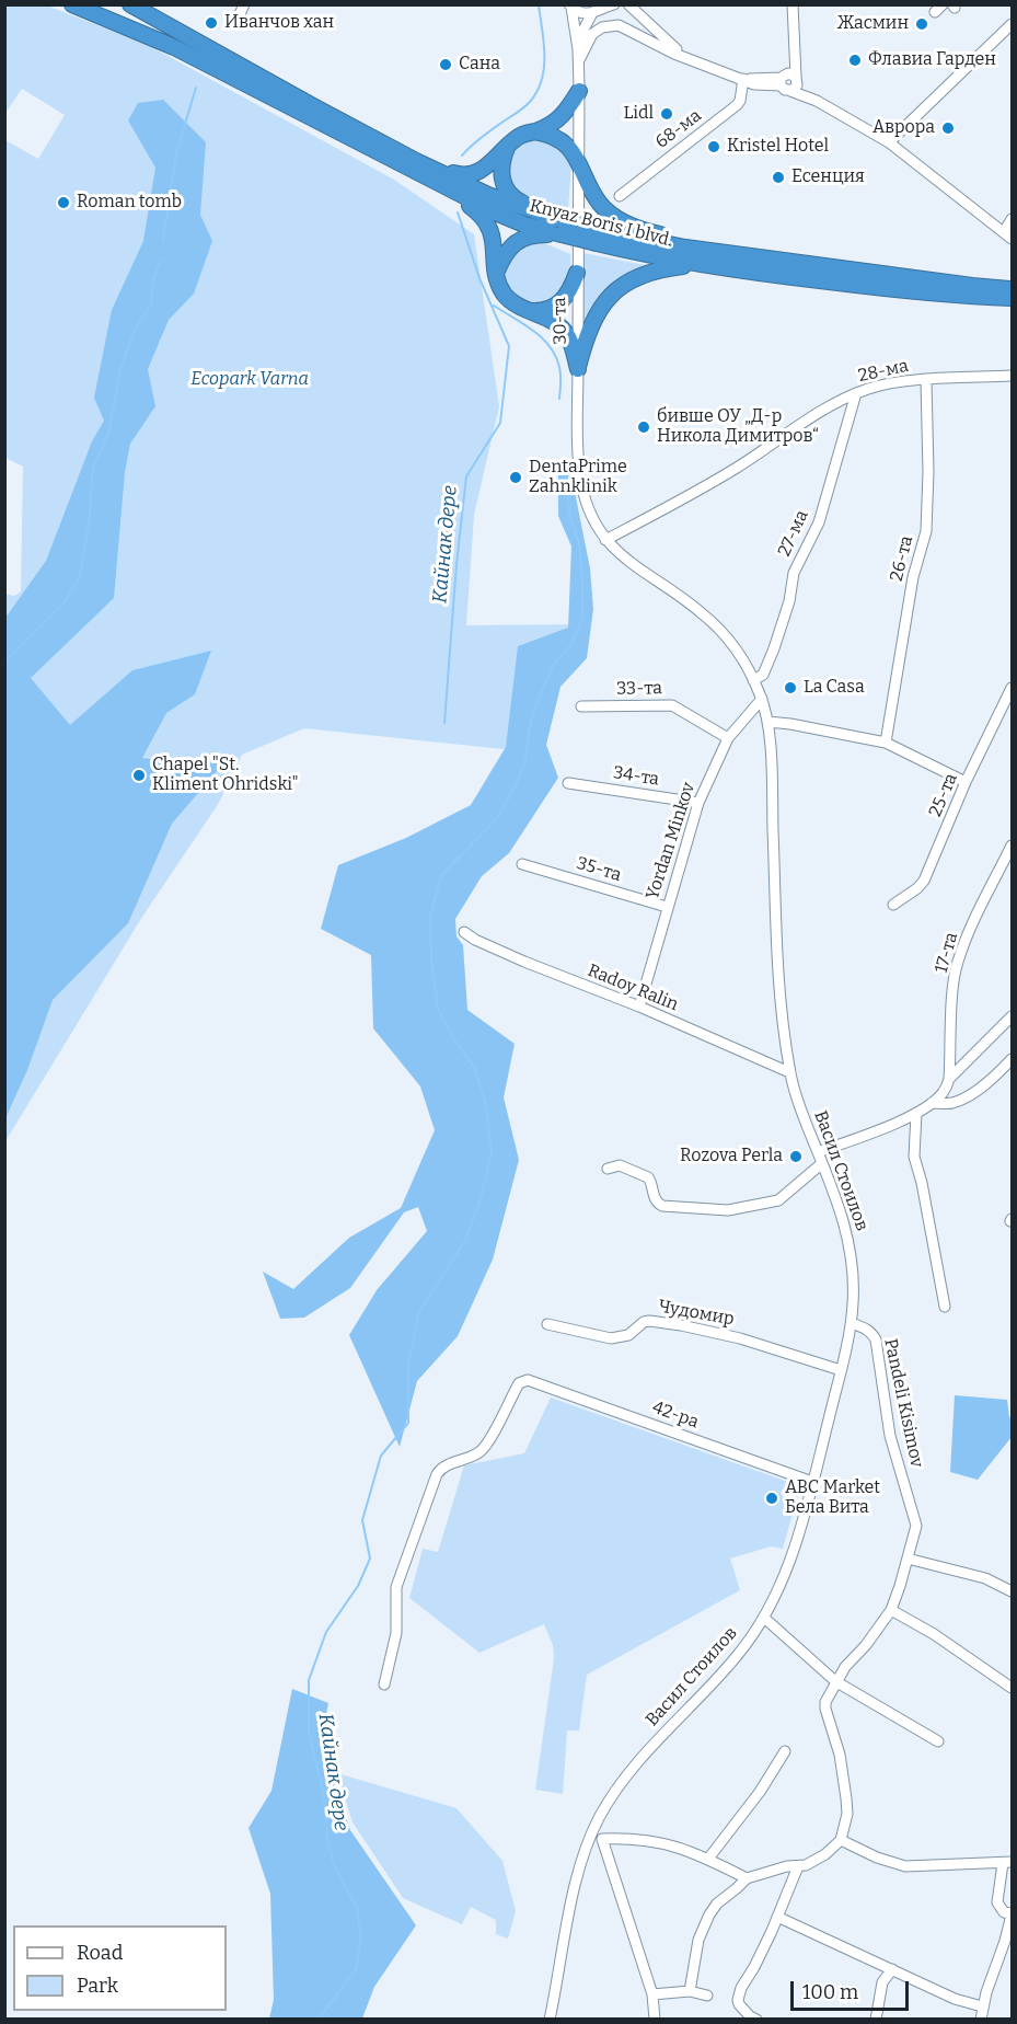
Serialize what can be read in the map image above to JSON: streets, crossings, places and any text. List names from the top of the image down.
{
  "streets": {
    "highway": ["Knyaz Boris I blvd."],
    "street": [
      "68-ма",
      "30-та",
      "28-ма",
      "27-ма",
      "26-та",
      "33-та",
      "34-та",
      "25-та",
      "Yordan Minkov",
      "35-та",
      "17-та",
      "Radoy Ralin",
      "Васил Стоилов",
      "Чудомир",
      "Pandeli Kisimov",
      "42-ра"
    ]
  },
  "crossings": [
    ["30-та", "Васил Стоилов"],
    ["28-ма", "27-ма"],
    ["28-ма", "26-та"],
    ["28-ма", "Васил Стоилов"],
    ["27-ма", "Васил Стоилов"],
    ["33-та", "Yordan Minkov"],
    ["34-та", "Yordan Minkov"],
    ["Yordan Minkov", "35-та"],
    ["Yordan Minkov", "Radoy Ralin"],
    ["Yordan Minkov", "Васил Стоилов"],
    ["Radoy Ralin", "Васил Стоилов"],
    ["Васил Стоилов", "Чудомир"],
    ["Васил Стоилов", "Pandeli Kisimov"],
    ["Васил Стоилов", "42-ра"]
  ],
  "water": ["Кайнак дере"],
  "parks": ["Ecopark Varna"],
  "places": [
    "Иванчов хан",
    "Жасмин",
    "Флавиа Гарден",
    "Сана",
    "Lidl",
    "Аврора",
    "Kristel Hotel",
    "Есенция",
    "Roman tomb",
    "бивше ОУ „Д-р Никола Димитров“",
    "DentaPrime Zahnklinik",
    "La Casa",
    "Chapel \"St. Kliment Ohridski\"",
    "Rozova Perla",
    "ABC Market Бела Вита"
  ],
  "legend": ["Road", "Park"],
  "scale_bar": "100 m"
}
